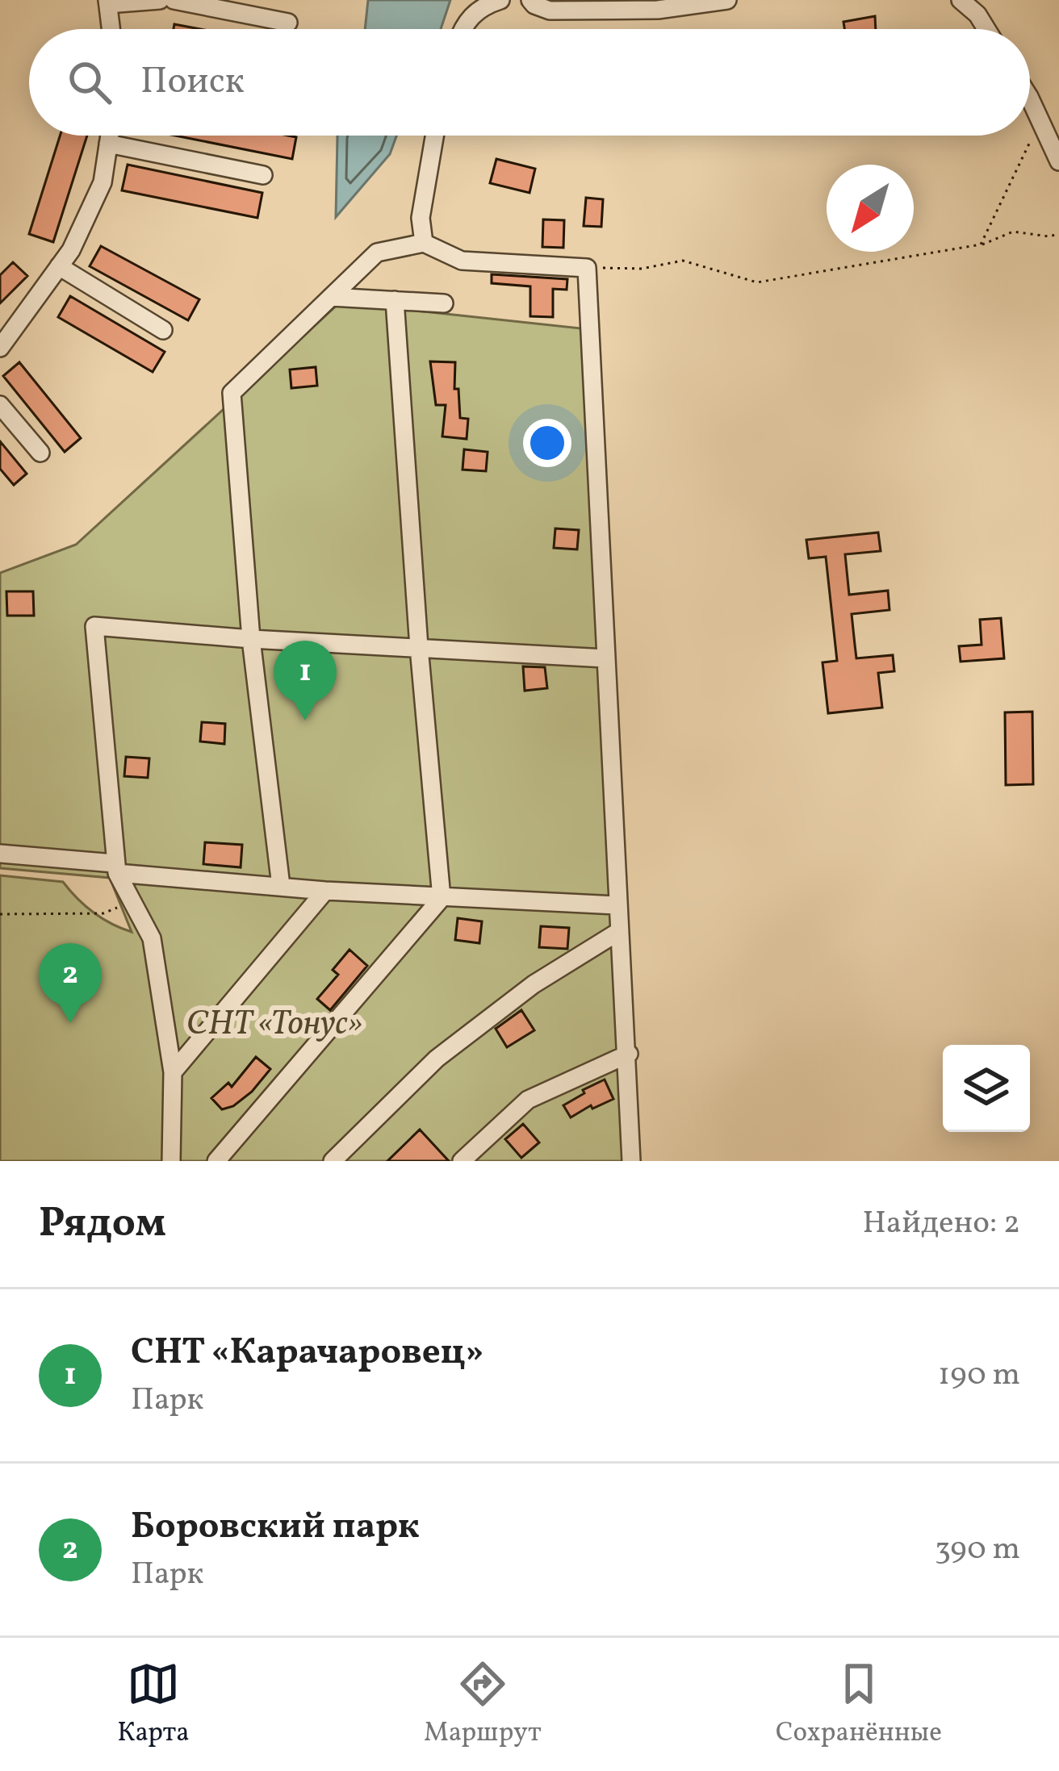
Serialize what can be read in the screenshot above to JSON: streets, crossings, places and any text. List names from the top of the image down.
{
  "parks": ["СНТ «Тонус»"],
  "north": "bottom left",
  "page": {
    "search": "Поиск",
    "pins": ["1", "2"],
    "heading": ["Рядом", "Найдено: 2"],
    "list": [
      {
        "mark": "1",
        "name": "СНТ «Карачаровец»",
        "note": "Парк",
        "value": "190 m"
      },
      {
        "mark": "2",
        "name": "Боровский парк",
        "note": "Парк",
        "value": "390 m"
      }
    ],
    "nav": ["Карта", "Маршрут", "Сохранённые"]
  }
}
